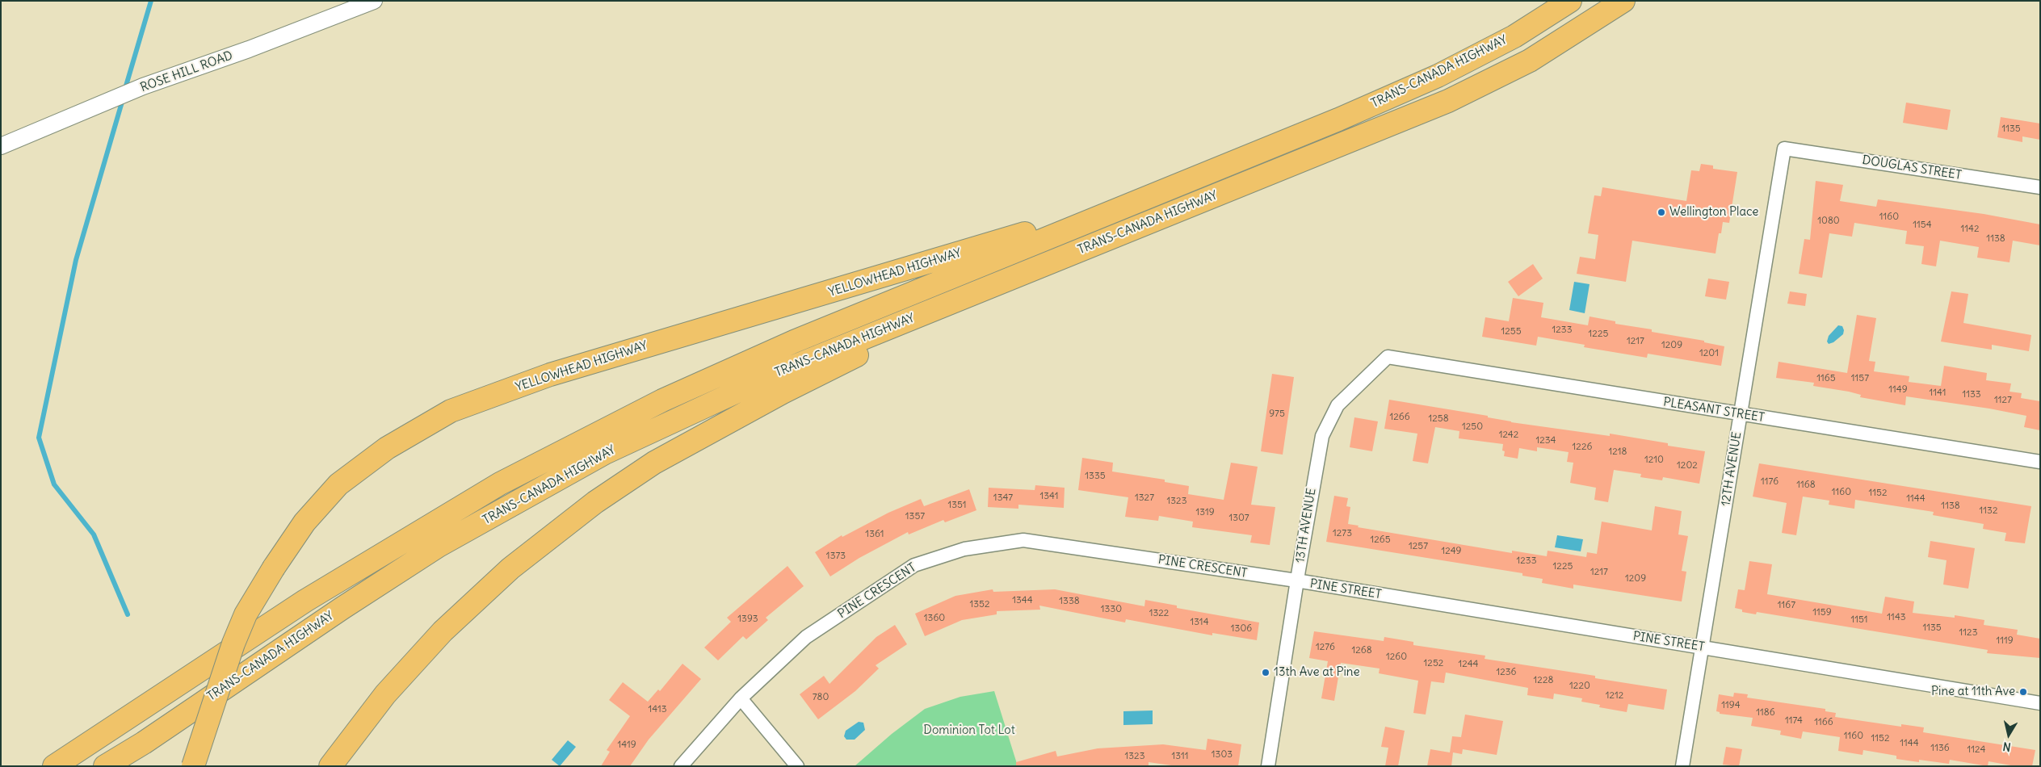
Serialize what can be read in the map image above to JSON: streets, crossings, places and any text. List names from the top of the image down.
{
  "streets": {
    "highway": ["TRANS-CANADA HIGHWAY", "YELLOWHEAD HIGHWAY"],
    "street": [
      "ROSE HILL ROAD",
      "DOUGLAS STREET",
      "PLEASANT STREET",
      "12TH AVENUE",
      "13TH AVENUE",
      "PINE CRESCENT",
      "PINE STREET"
    ]
  },
  "crossings": [
    ["TRANS-CANADA HIGHWAY", "YELLOWHEAD HIGHWAY"],
    ["DOUGLAS STREET", "12TH AVENUE"],
    ["PLEASANT STREET", "12TH AVENUE"],
    ["PLEASANT STREET", "13TH AVENUE"],
    ["12TH AVENUE", "PINE STREET"],
    ["13TH AVENUE", "PINE CRESCENT"],
    ["13TH AVENUE", "PINE STREET"],
    ["PINE CRESCENT", "PINE STREET"]
  ],
  "parks": ["Dominion Tot Lot"],
  "places": ["Wellington Place", "13th Ave at Pine", "Pine at 11th Ave"],
  "house_numbers": [
    "1135",
    "1160",
    "1080",
    "1154",
    "1142",
    "1138",
    "1233",
    "1255",
    "1225",
    "1217",
    "1209",
    "1201",
    "1165",
    "1157",
    "1149",
    "1141",
    "1133",
    "1127",
    "975",
    "1266",
    "1258",
    "1250",
    "1242",
    "1234",
    "1226",
    "1218",
    "1210",
    "1202",
    "1335",
    "1176",
    "1168",
    "1160",
    "1152",
    "1341",
    "1347",
    "1327",
    "1144",
    "1323",
    "1351",
    "1138",
    "1132",
    "1319",
    "1357",
    "1307",
    "1273",
    "1361",
    "1265",
    "1257",
    "1249",
    "1373",
    "1233",
    "1225",
    "1217",
    "1209",
    "1344",
    "1338",
    "1352",
    "1167",
    "1330",
    "1159",
    "1322",
    "1143",
    "1360",
    "1393",
    "1151",
    "1314",
    "1135",
    "1306",
    "1123",
    "1119",
    "1276",
    "1268",
    "1260",
    "1252",
    "1244",
    "1236",
    "1228",
    "1220",
    "1212",
    "780",
    "1194",
    "1413",
    "1186",
    "1174",
    "1166",
    "1160",
    "1152",
    "1144",
    "1419",
    "1136",
    "1124",
    "1303",
    "1323",
    "1311"
  ],
  "north": "bottom"
}
